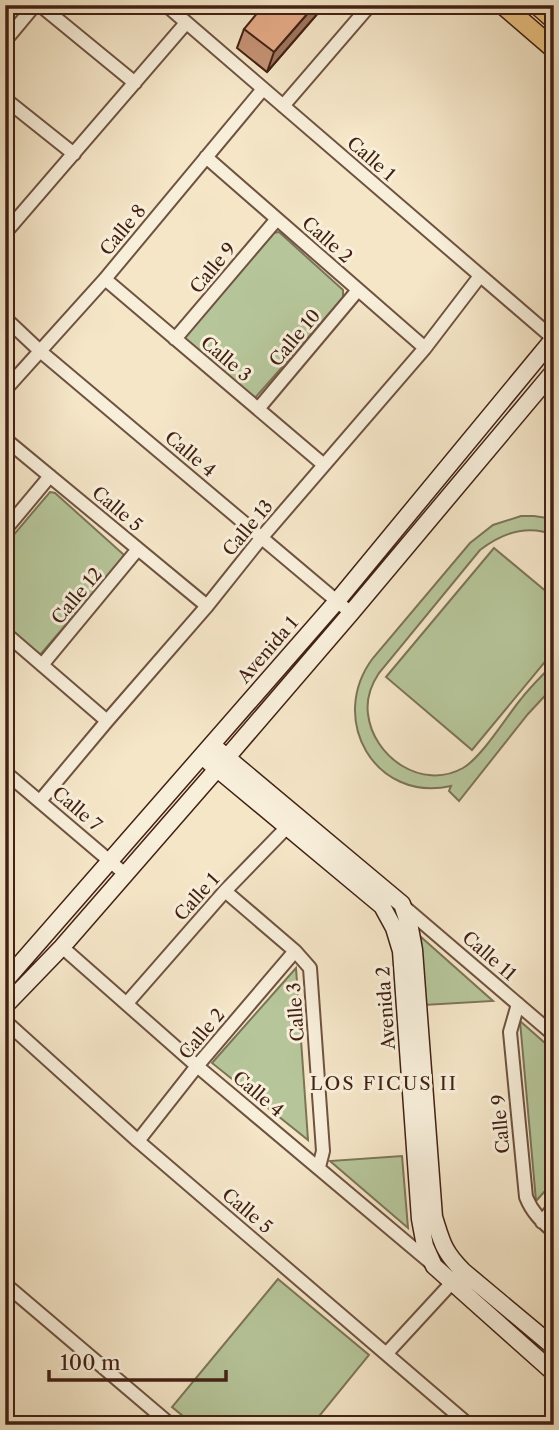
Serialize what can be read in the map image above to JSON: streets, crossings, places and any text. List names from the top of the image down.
{
  "streets": {
    "street": [
      "Calle 1",
      "Calle 8",
      "Calle 2",
      "Calle 9",
      "Calle 10",
      "Calle 3",
      "Calle 4",
      "Calle 5",
      "Calle 13",
      "Calle 12",
      "Avenida 1",
      "Calle 7",
      "Calle 11",
      "Avenida 2"
    ]
  },
  "crossings": [
    ["Calle 1", "Calle 8"],
    ["Calle 1", "Calle 3"],
    ["Calle 1", "Calle 4"],
    ["Calle 1", "Calle 13"],
    ["Calle 1", "Avenida 1"],
    ["Calle 1", "Avenida 2"],
    ["Calle 8", "Calle 2"],
    ["Calle 8", "Calle 3"],
    ["Calle 8", "Calle 4"],
    ["Calle 2", "Calle 9"],
    ["Calle 2", "Calle 10"],
    ["Calle 2", "Calle 3"],
    ["Calle 2", "Calle 4"],
    ["Calle 2", "Calle 5"],
    ["Calle 2", "Calle 13"],
    ["Calle 9", "Calle 3"],
    ["Calle 9", "Calle 11"],
    ["Calle 10", "Calle 3"],
    ["Calle 3", "Calle 4"],
    ["Calle 3", "Calle 13"],
    ["Calle 4", "Calle 13"],
    ["Calle 4", "Avenida 1"],
    ["Calle 4", "Avenida 2"],
    ["Calle 5", "Calle 13"],
    ["Calle 5", "Calle 12"],
    ["Calle 13", "Calle 7"],
    ["Avenida 1", "Calle 7"],
    ["Avenida 1", "Avenida 2"],
    ["Calle 11", "Avenida 2"]
  ],
  "districts": ["LOS FICUS II"],
  "scale_bar": "100 m"
}
